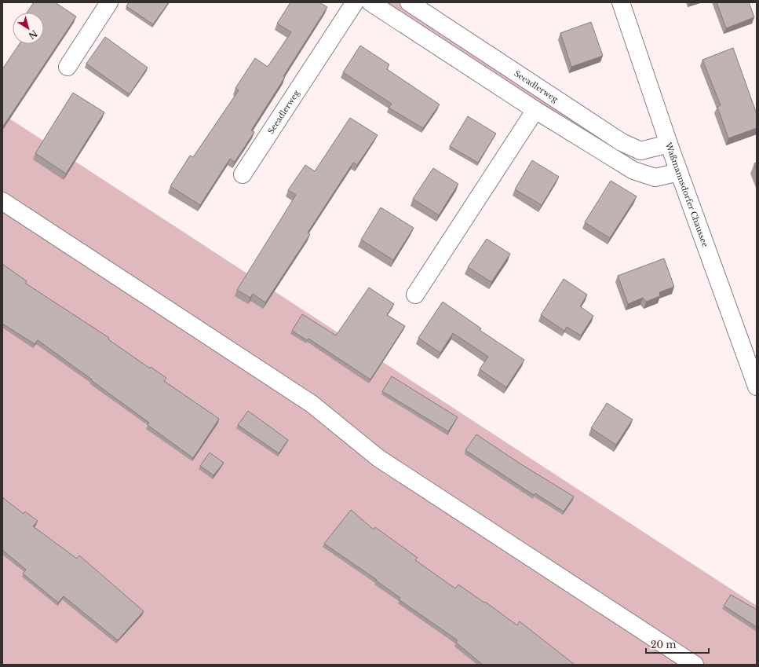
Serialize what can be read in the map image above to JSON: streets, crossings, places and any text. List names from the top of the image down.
{
  "streets": {
    "street": ["Seeadlerweg", "Waßmannsdorfer Chaussee"]
  },
  "crossings": [
    ["Seeadlerweg", "Waßmannsdorfer Chaussee"]
  ],
  "scale_bar": "20 m",
  "north": "bottom right"
}
